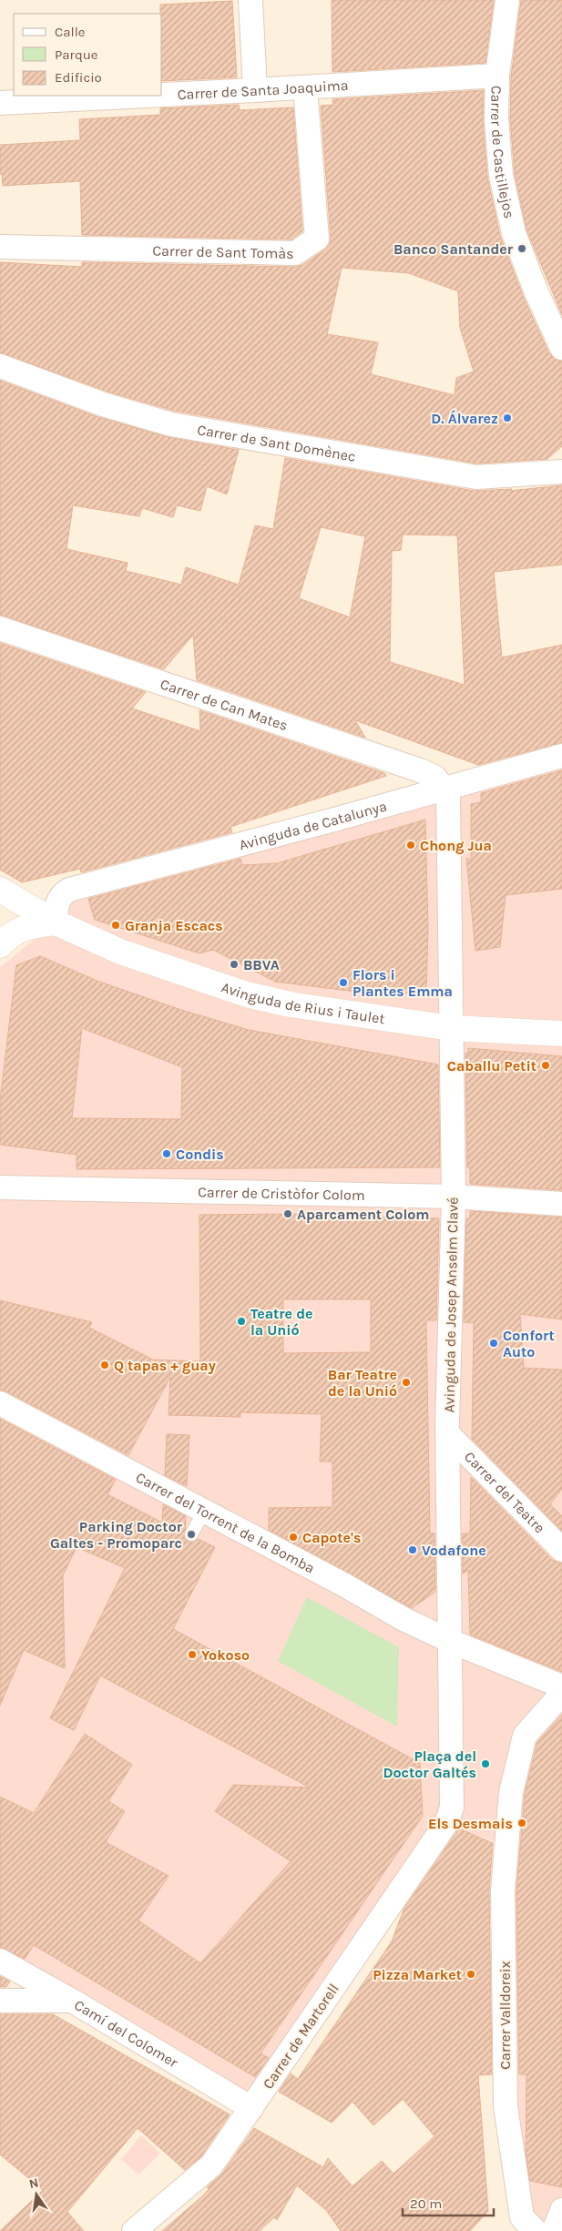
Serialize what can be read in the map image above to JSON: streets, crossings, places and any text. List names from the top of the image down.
{
  "streets": {
    "street": [
      "Carrer de Santa Joaquima",
      "Carrer de Castillejos",
      "Carrer de Sant Tomàs",
      "Carrer de Sant Domènec",
      "Carrer de Can Mates",
      "Avinguda de Catalunya",
      "Avinguda de Rius i Taulet",
      "Carrer de Cristòfor Colom",
      "Avinguda de Josep Anselm Clavé",
      "Carrer del Teatre",
      "Carrer del Torrent de la Bomba",
      "Carrer Valldoreix",
      "Camí del Colomer",
      "Carrer de Martorell"
    ]
  },
  "crossings": [
    ["Carrer de Santa Joaquima", "Carrer de Castillejos"],
    ["Carrer de Santa Joaquima", "Carrer de Sant Tomàs"],
    ["Carrer de Can Mates", "Avinguda de Catalunya"],
    ["Carrer de Can Mates", "Avinguda de Josep Anselm Clavé"],
    ["Avinguda de Catalunya", "Avinguda de Rius i Taulet"],
    ["Avinguda de Catalunya", "Avinguda de Josep Anselm Clavé"],
    ["Avinguda de Rius i Taulet", "Avinguda de Josep Anselm Clavé"],
    ["Carrer de Cristòfor Colom", "Avinguda de Josep Anselm Clavé"],
    ["Avinguda de Josep Anselm Clavé", "Carrer del Teatre"],
    ["Avinguda de Josep Anselm Clavé", "Carrer del Torrent de la Bomba"],
    ["Avinguda de Josep Anselm Clavé", "Carrer de Martorell"],
    ["Camí del Colomer", "Carrer de Martorell"]
  ],
  "places": [
    "Banco Santander",
    "D. Álvarez",
    "Chong Jua",
    "Granja Escacs",
    "BBVA",
    "Flors i Plantes Emma",
    "Caballu Petit",
    "Condis",
    "Aparcament Colom",
    "Teatre de la Unió",
    "Confort Auto",
    "Q tapas + guay",
    "Bar Teatre de la Unió",
    "Parking Doctor Galtes - Promoparc",
    "Capote's",
    "Vodafone",
    "Yokoso",
    "Plaça del Doctor Galtés",
    "Els Desmais",
    "Pizza Market"
  ],
  "legend": ["Calle", "Parque", "Edificio"],
  "scale_bar": "20 m",
  "north": "top"
}
